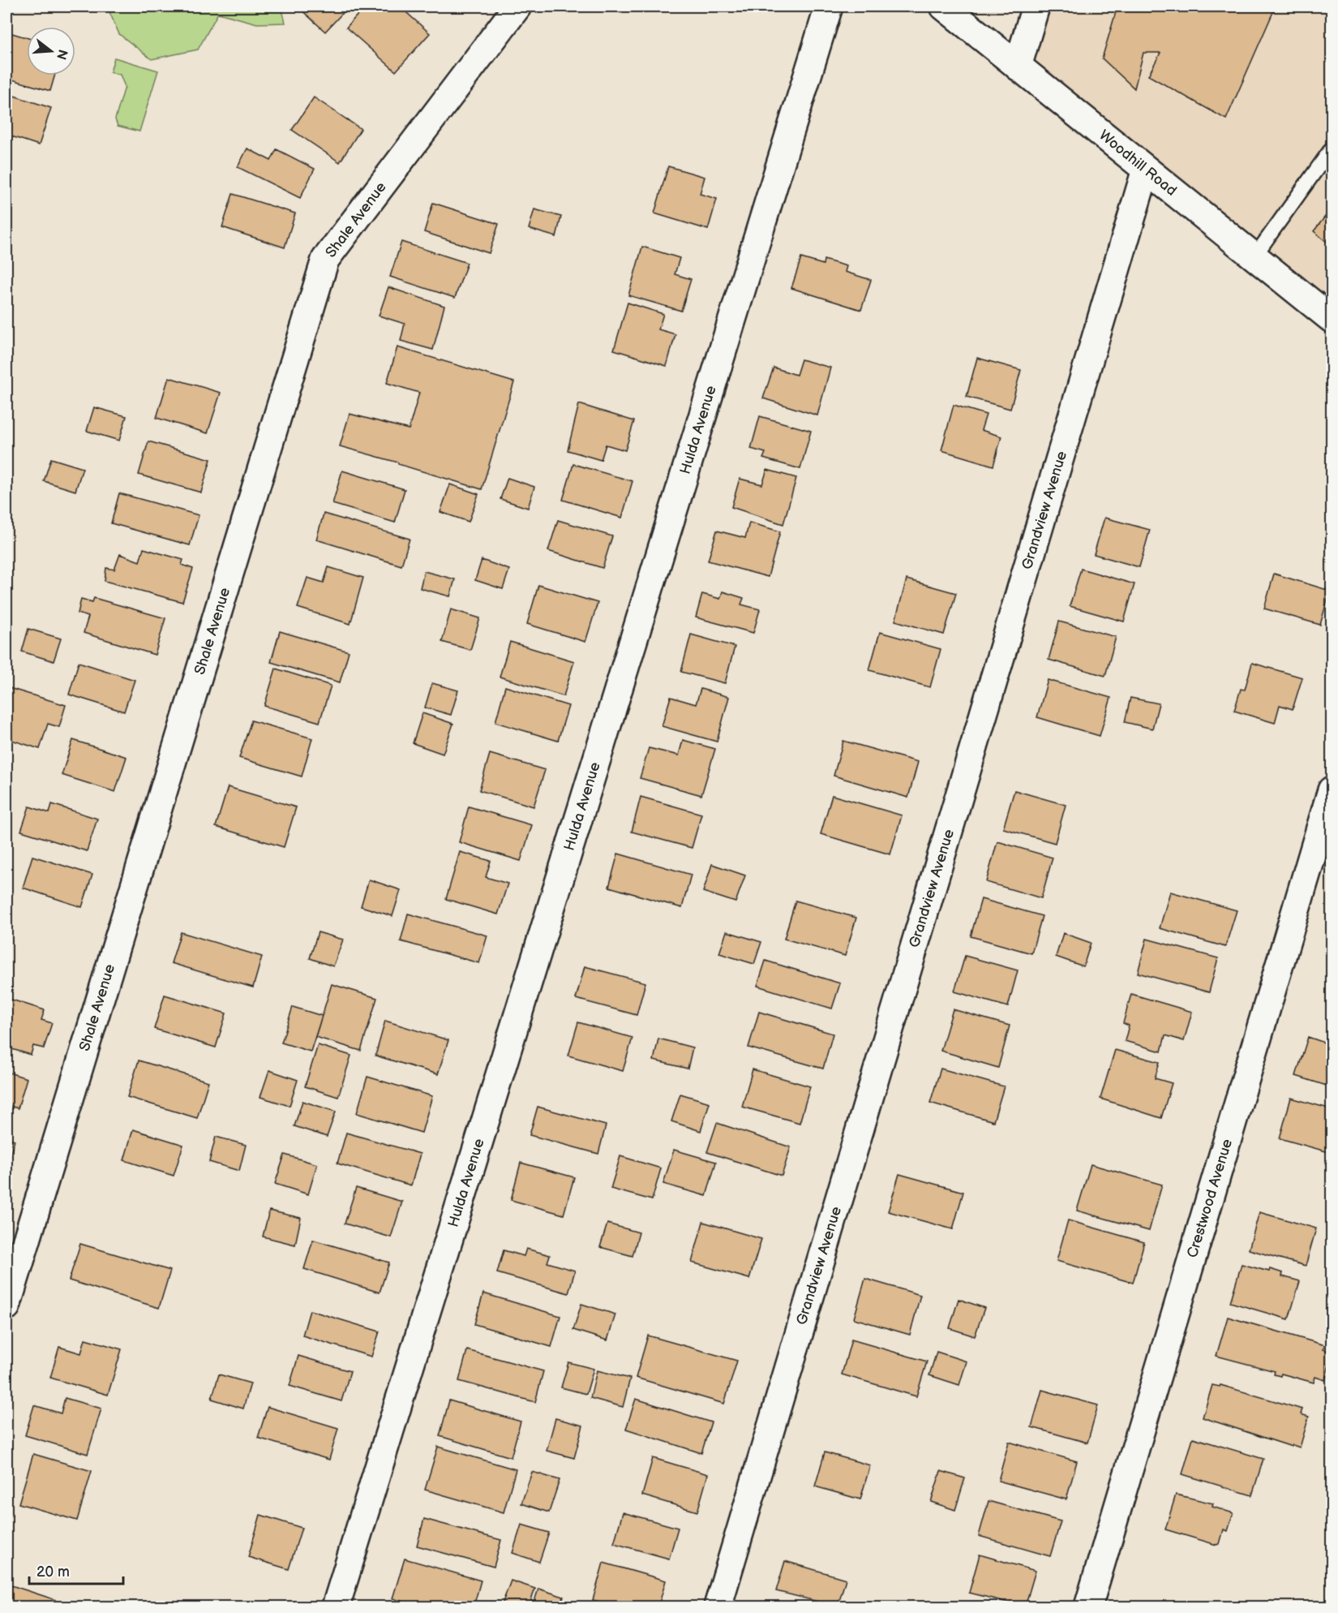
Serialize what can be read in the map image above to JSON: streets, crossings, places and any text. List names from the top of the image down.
{
  "streets": {
    "street": [
      "Woodhill Road",
      "Shale Avenue",
      "Hulda Avenue",
      "Grandview Avenue",
      "Crestwood Avenue"
    ]
  },
  "crossings": [
    ["Woodhill Road", "Grandview Avenue"]
  ],
  "scale_bar": "20 m",
  "north": "right"
}
